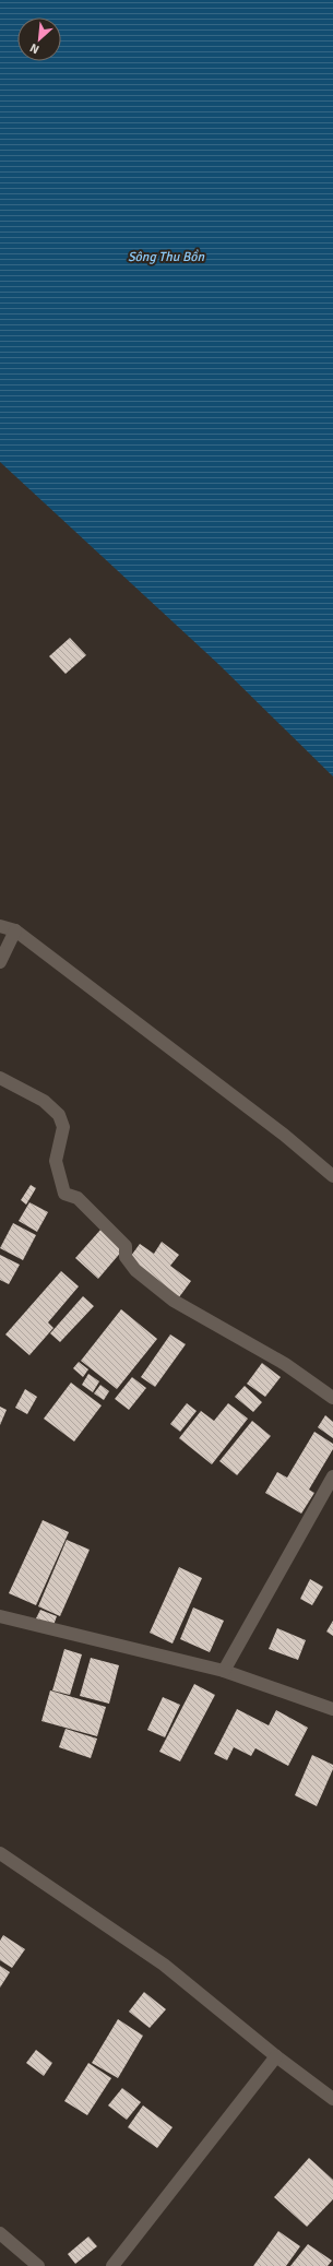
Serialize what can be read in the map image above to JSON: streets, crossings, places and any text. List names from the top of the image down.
{
  "water": ["Sông Thu Bồn"],
  "north": "bottom left"
}
